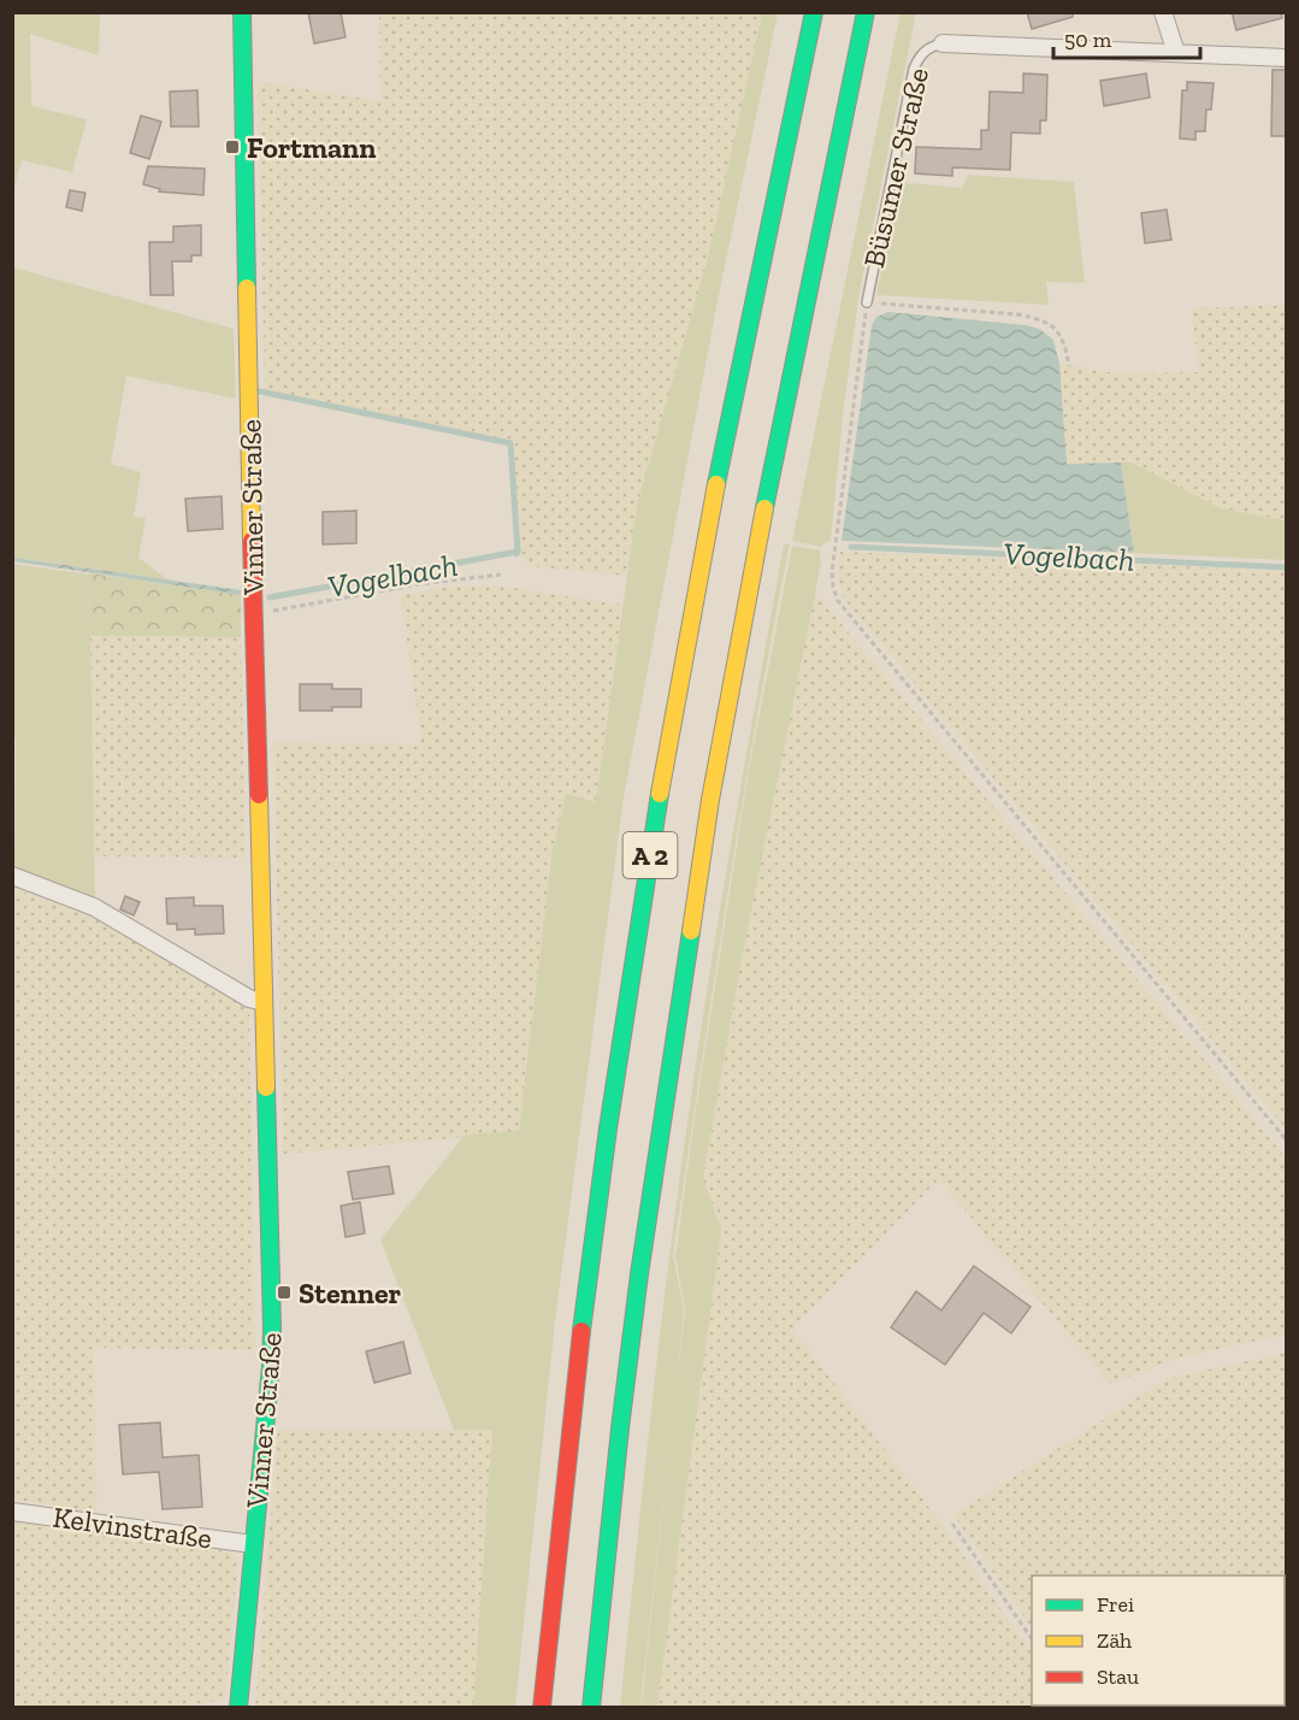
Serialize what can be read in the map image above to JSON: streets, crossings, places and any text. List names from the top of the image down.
{
  "streets": {
    "main road": ["Vinner Straße", "A 2"],
    "street": ["Büsumer Straße", "Kelvinstraße"]
  },
  "crossings": [
    ["Vinner Straße", "Kelvinstraße"]
  ],
  "water": ["Vogelbach"],
  "places": {
    "transit": ["Fortmann", "Stenner"]
  },
  "legend": ["Frei", "Zäh", "Stau"],
  "scale_bar": "50 m"
}
